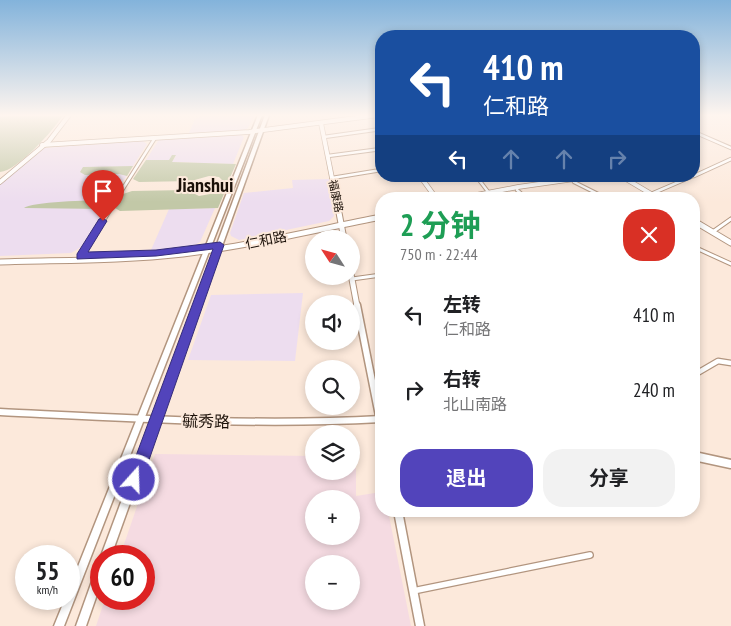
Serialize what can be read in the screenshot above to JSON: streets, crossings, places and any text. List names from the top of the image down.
{
  "streets": {
    "street": ["福康路", "仁和路", "毓秀路"]
  },
  "crossings": [
    ["福康路", "仁和路"]
  ],
  "districts": ["Jianshui"],
  "north": "top left",
  "page": {
    "turn": ["410 m", "仁和路"],
    "heading": ["2 分钟", "750 m · 22:44"],
    "map_buttons": ["+", "−"],
    "list": [
      {
        "name": "左转",
        "note": "仁和路",
        "value": "410 m"
      },
      {
        "name": "右转",
        "note": "北山南路",
        "value": "240 m"
      }
    ],
    "buttons": ["退出", "分享"],
    "speed": "55 km/h",
    "limit": "60"
  }
}
